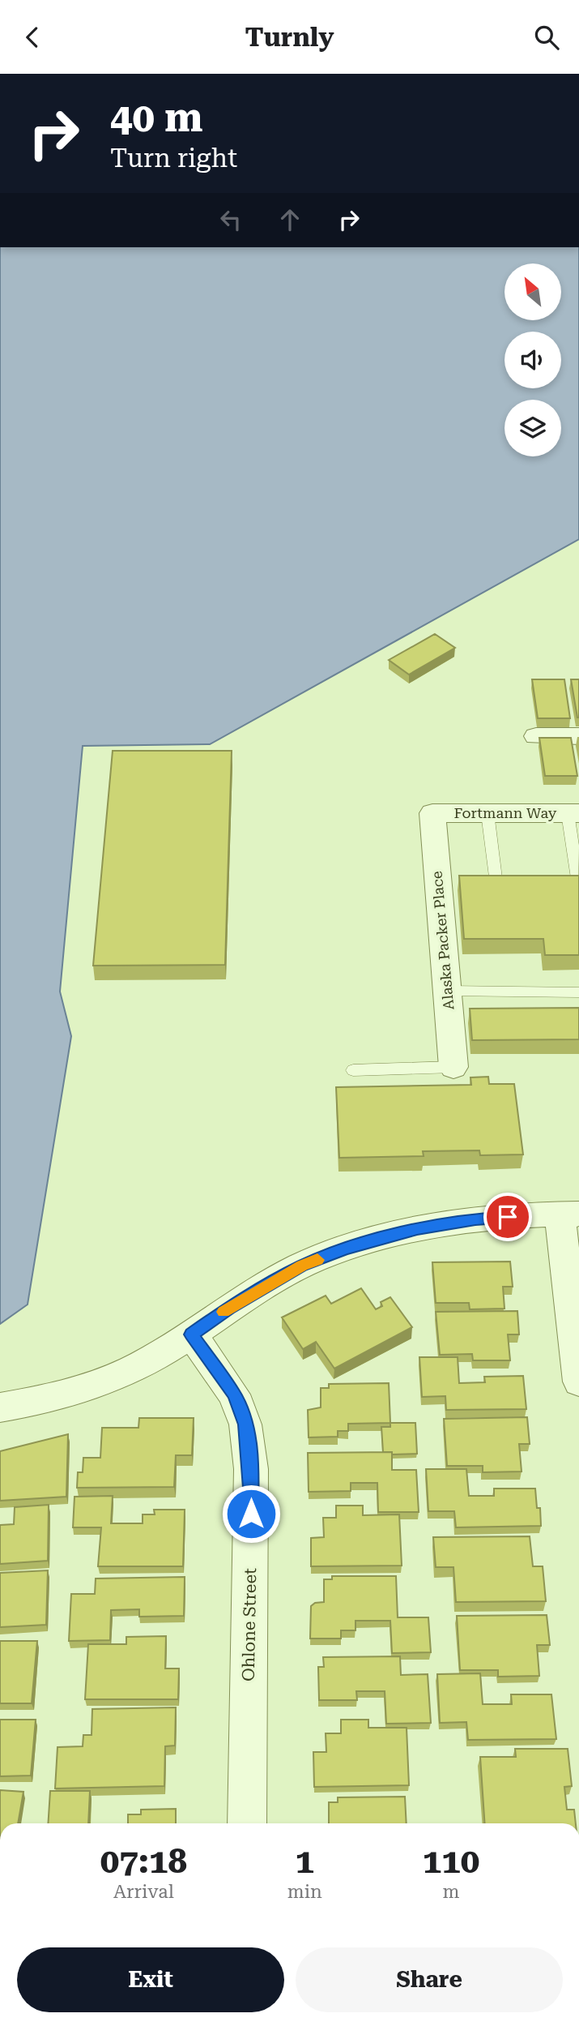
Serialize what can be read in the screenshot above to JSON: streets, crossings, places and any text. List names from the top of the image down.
{
  "streets": {
    "street": ["Fortmann Way", "Alaska Packer Place", "Ohlone Street"]
  },
  "crossings": [
    ["Fortmann Way", "Alaska Packer Place"]
  ],
  "north": "top left",
  "page": {
    "header": "Turnly",
    "turn": ["40 m", "Turn right"],
    "eta": [
      "07:18",
      "Arrival",
      "1",
      "min",
      "110",
      "m"
    ],
    "buttons": ["Exit", "Share"]
  }
}
